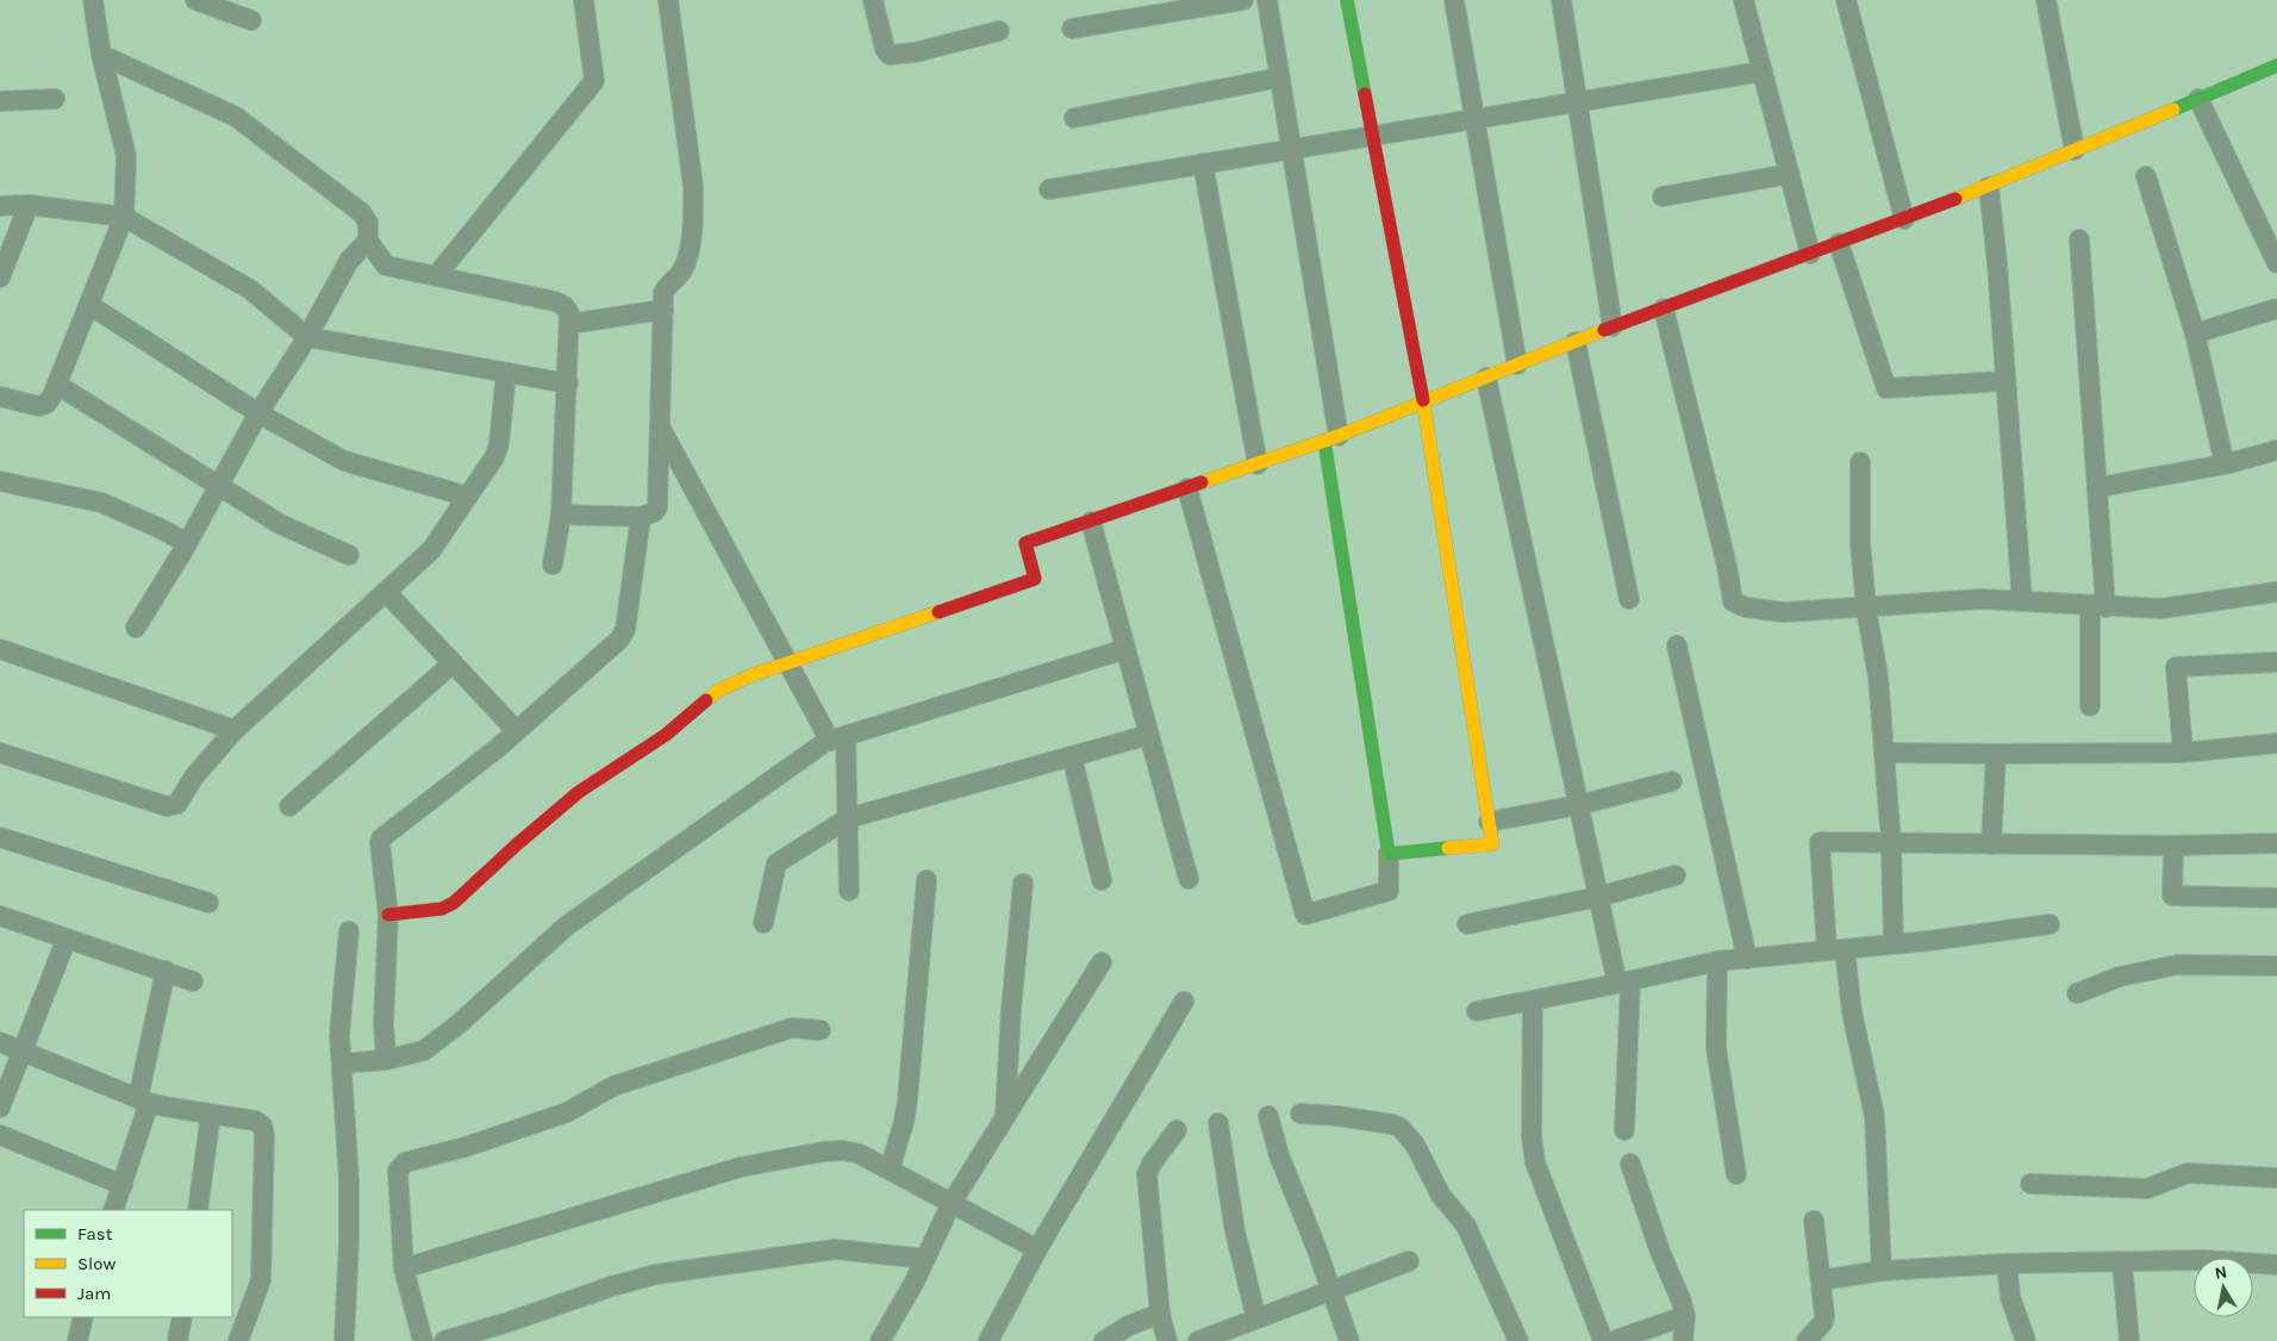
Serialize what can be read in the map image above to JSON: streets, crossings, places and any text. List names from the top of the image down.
{
  "legend": ["Fast", "Slow", "Jam"],
  "north": "top"
}
